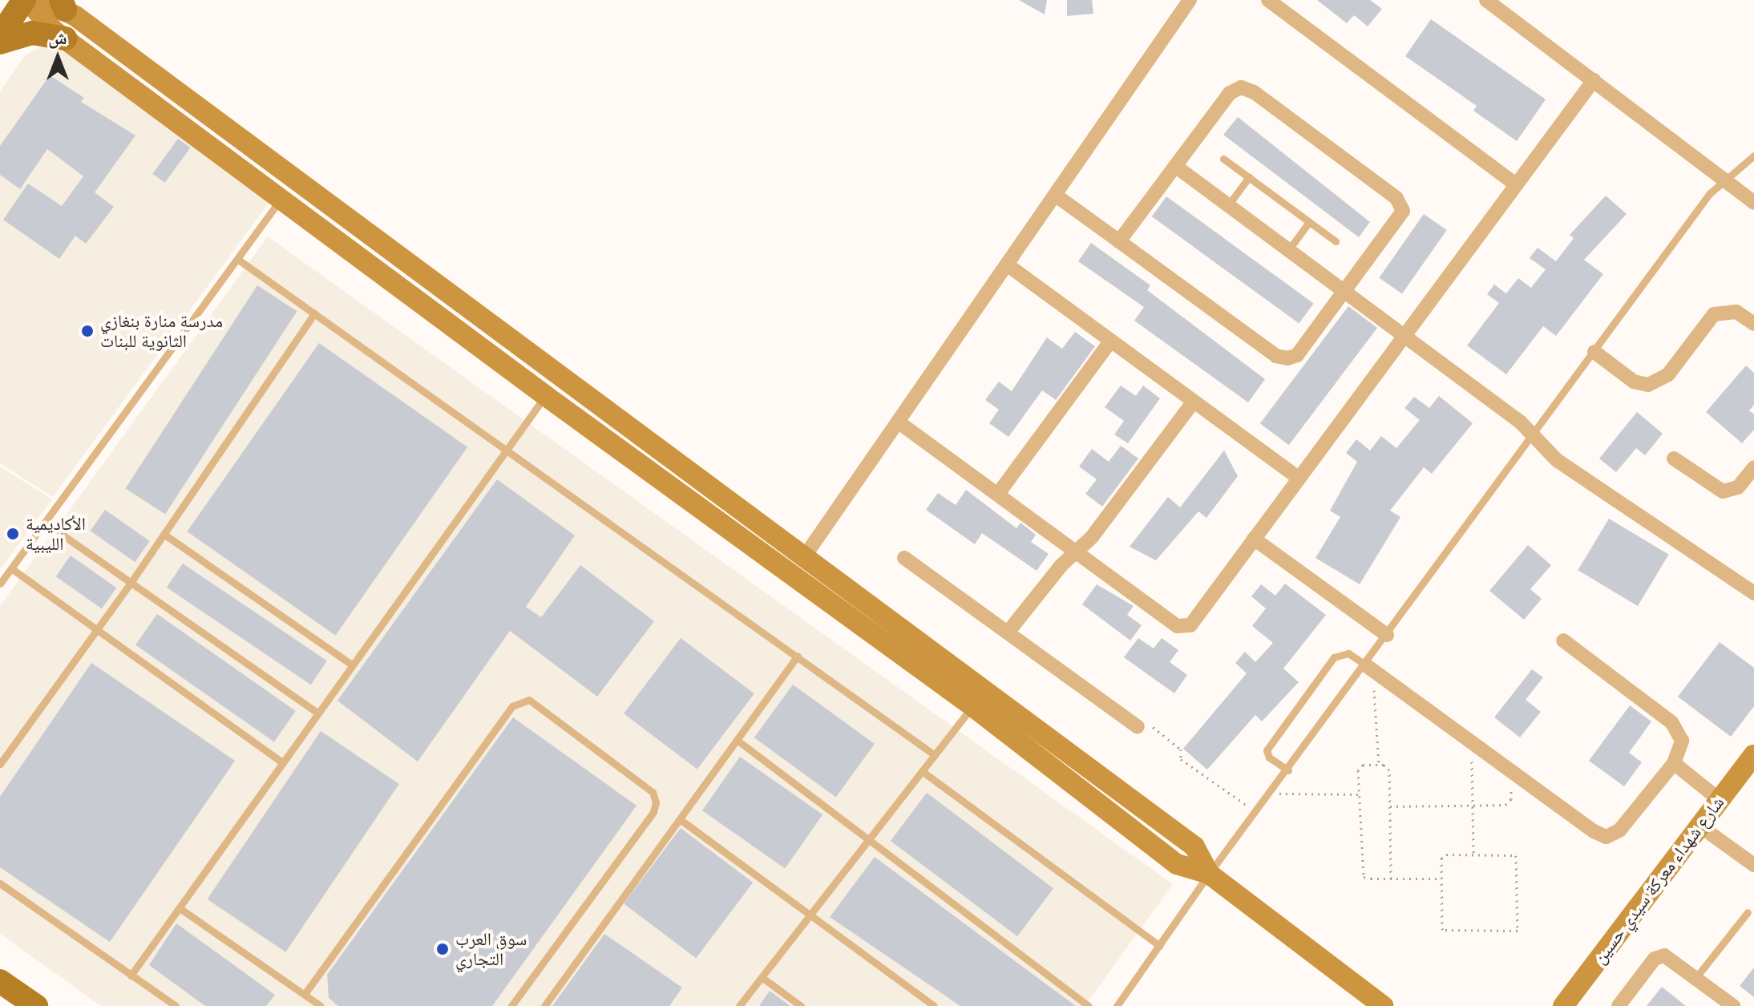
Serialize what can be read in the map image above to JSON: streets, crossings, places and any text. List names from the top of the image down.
{
  "streets": {
    "main road": ["شارع شهداء معركة سيدي حسين"]
  },
  "places": ["مدرسة منارة بنغازي الثانوية للبنات", "الأكاديمية الليبية", "سوق العرب التجاري"],
  "north": "top"
}
